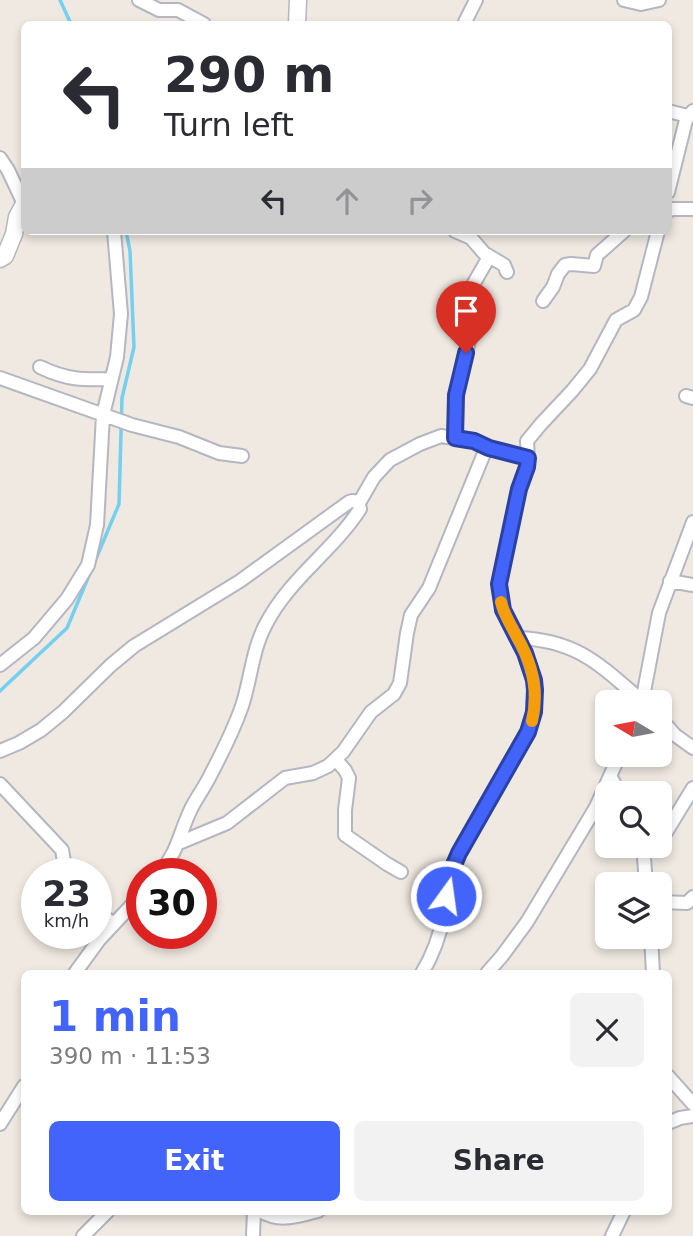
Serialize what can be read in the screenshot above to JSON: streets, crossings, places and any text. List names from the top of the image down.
{
  "north": "left",
  "page": {
    "turn": ["290 m", "Turn left"],
    "speed": "23 km/h",
    "limit": "30",
    "heading": ["1 min", "390 m · 11:53"],
    "buttons": ["Exit", "Share"]
  }
}
